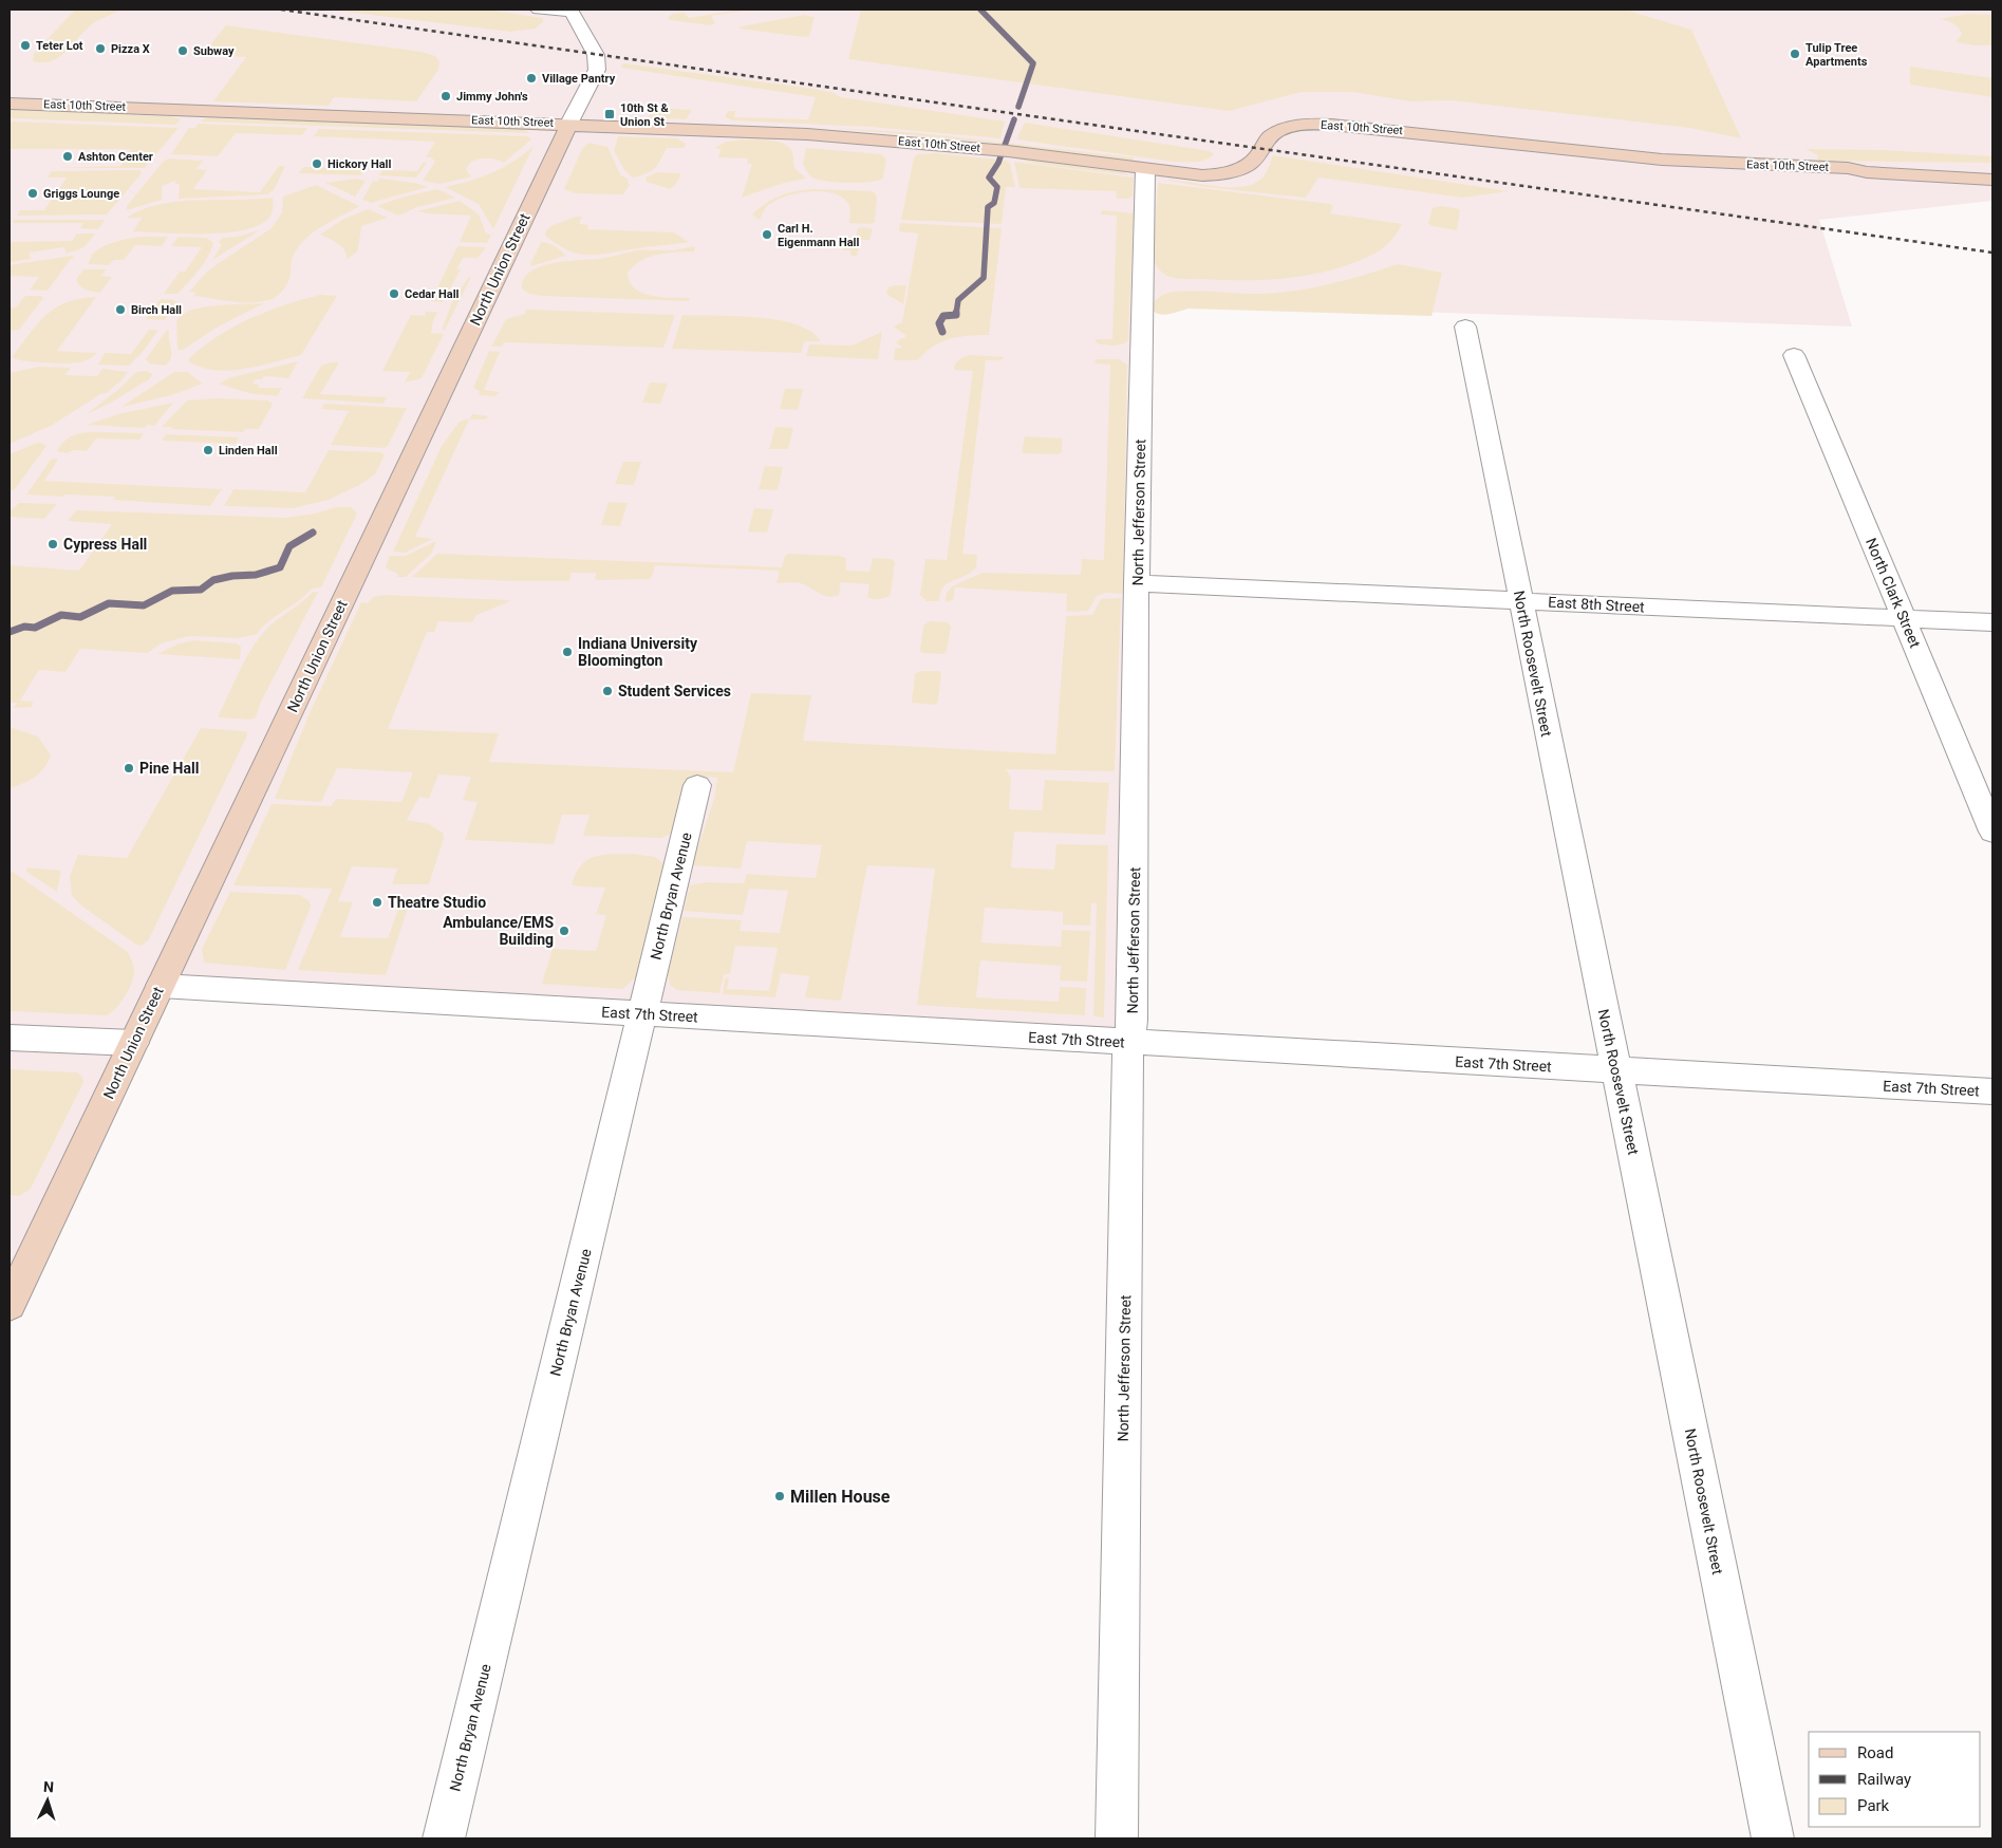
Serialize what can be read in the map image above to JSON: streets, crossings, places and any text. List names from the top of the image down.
{
  "streets": {
    "street": [
      "East 10th Street",
      "North Union Street",
      "North Jefferson Street",
      "North Clark Street",
      "East 8th Street",
      "North Roosevelt Street",
      "North Bryan Avenue",
      "East 7th Street"
    ]
  },
  "crossings": [
    ["East 10th Street", "North Union Street"],
    ["East 10th Street", "North Jefferson Street"],
    ["North Union Street", "East 7th Street"],
    ["North Jefferson Street", "East 8th Street"],
    ["North Jefferson Street", "East 7th Street"],
    ["North Clark Street", "East 8th Street"],
    ["East 8th Street", "North Roosevelt Street"],
    ["North Roosevelt Street", "East 7th Street"],
    ["North Bryan Avenue", "East 7th Street"]
  ],
  "places": {
    "other": [
      "Teter Lot",
      "Pizza X",
      "Subway",
      "Tulip Tree Apartments",
      "Village Pantry",
      "Jimmy John's",
      "Ashton Center",
      "Hickory Hall",
      "Griggs Lounge",
      "Carl H. Eigenmann Hall",
      "Cedar Hall",
      "Birch Hall",
      "Linden Hall",
      "Cypress Hall",
      "Indiana University Bloomington",
      "Student Services",
      "Pine Hall",
      "Theatre Studio",
      "Ambulance/EMS Building",
      "Millen House"
    ],
    "transit": ["10th St & Union St"]
  },
  "legend": ["Road", "Railway", "Park"],
  "north": "top"
}
